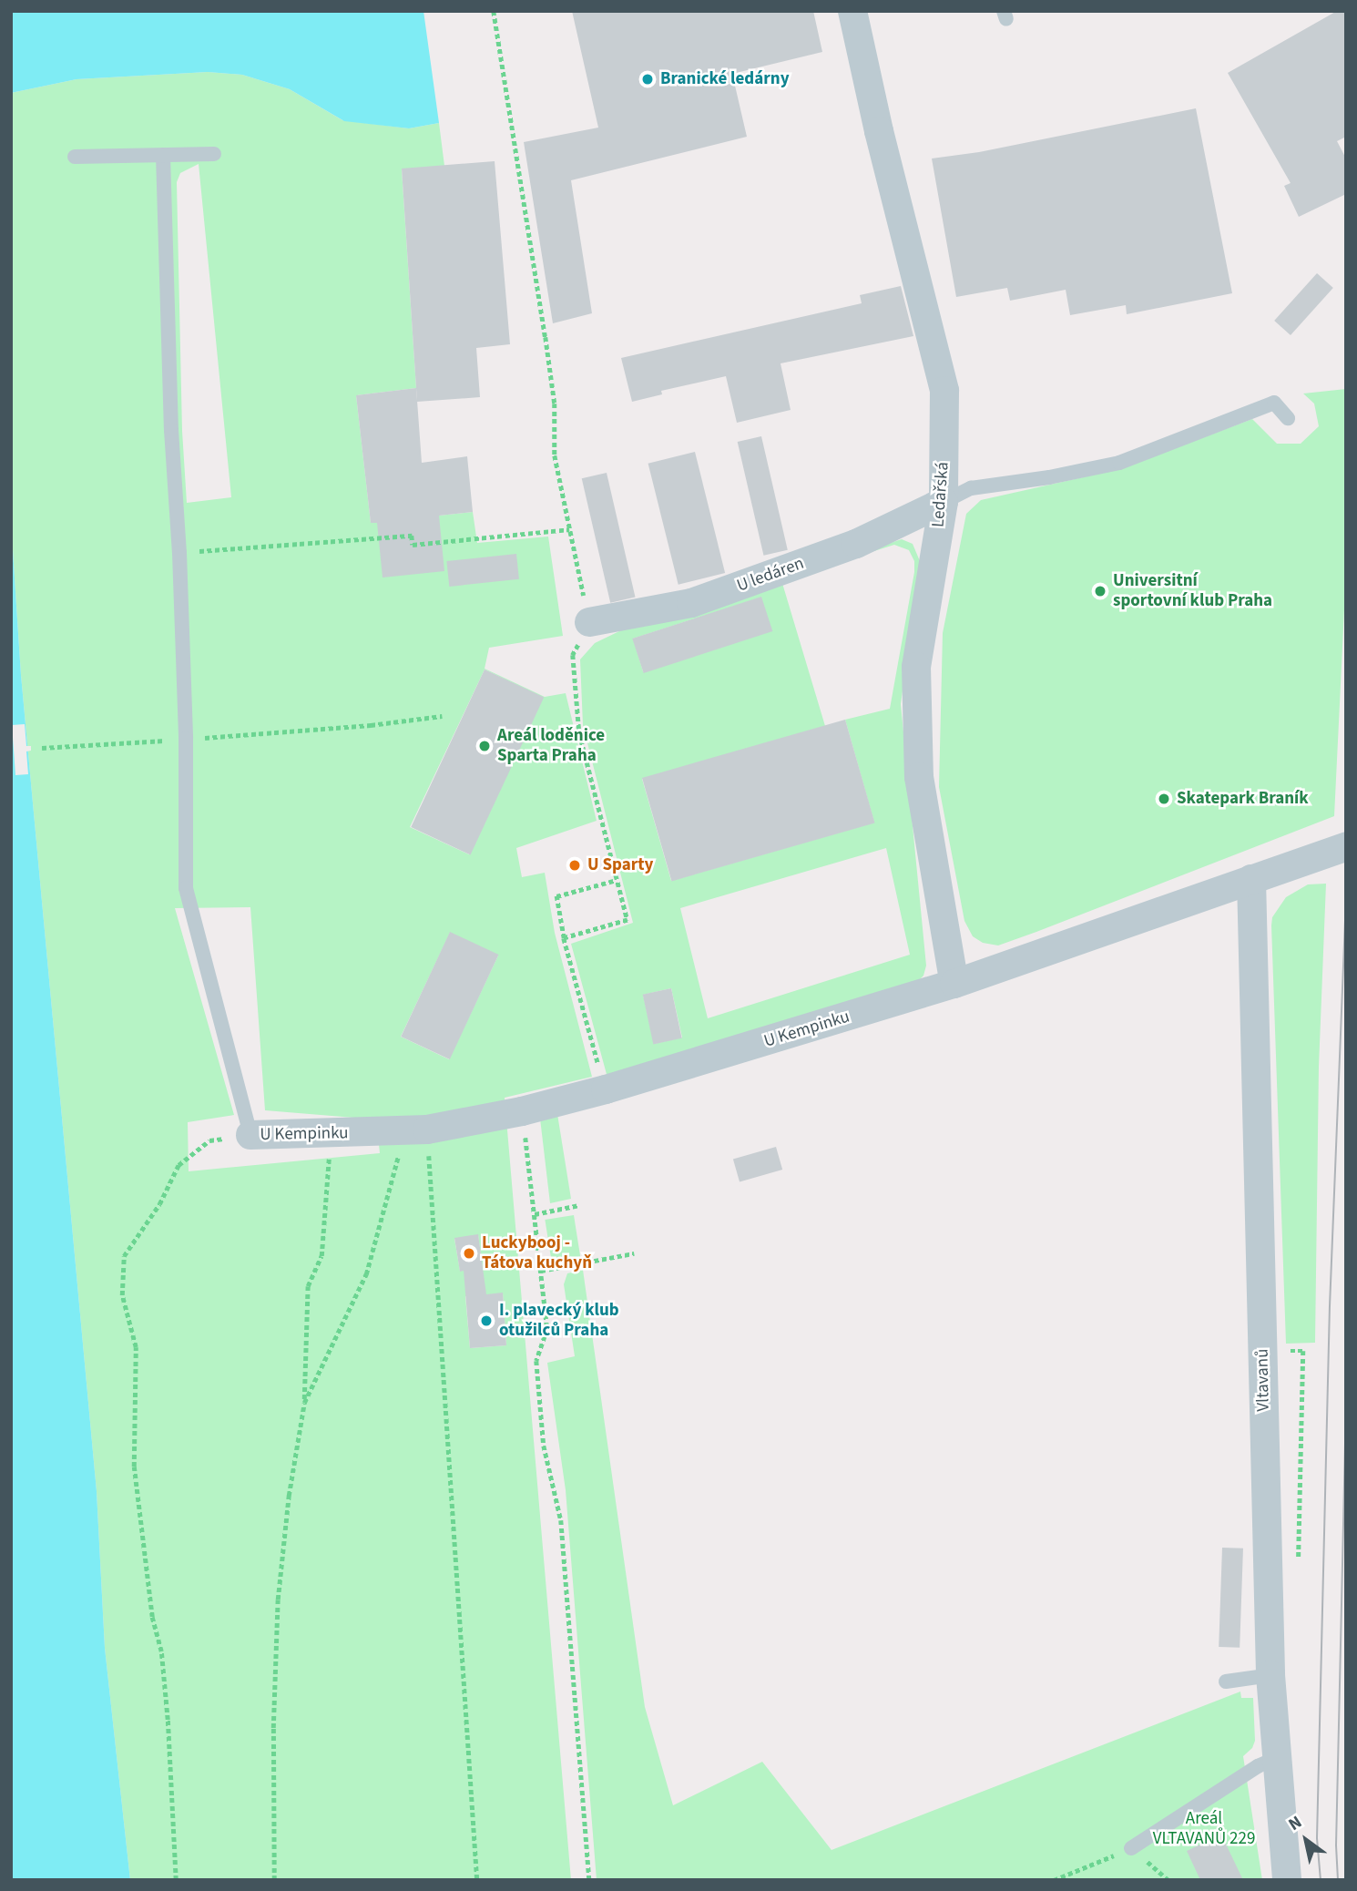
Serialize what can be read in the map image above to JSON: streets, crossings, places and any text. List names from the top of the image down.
{
  "streets": {
    "street": [
      "Ledařská",
      "U ledáren",
      "U Kempinku",
      "Vltavanů"
    ]
  },
  "crossings": [
    ["Ledařská", "U ledáren"],
    ["Ledařská", "U Kempinku"],
    ["U Kempinku", "Vltavanů"]
  ],
  "parks": ["Areál VLTAVANŮ 229"],
  "places": [
    "Branické ledárny",
    "Universitní sportovní klub Praha",
    "Areál loděnice Sparta Praha",
    "Skatepark Braník",
    "U Sparty",
    "Luckybooj - Tátova kuchyň",
    "I. plavecký klub otužilců Praha"
  ],
  "north": "top left"
}
